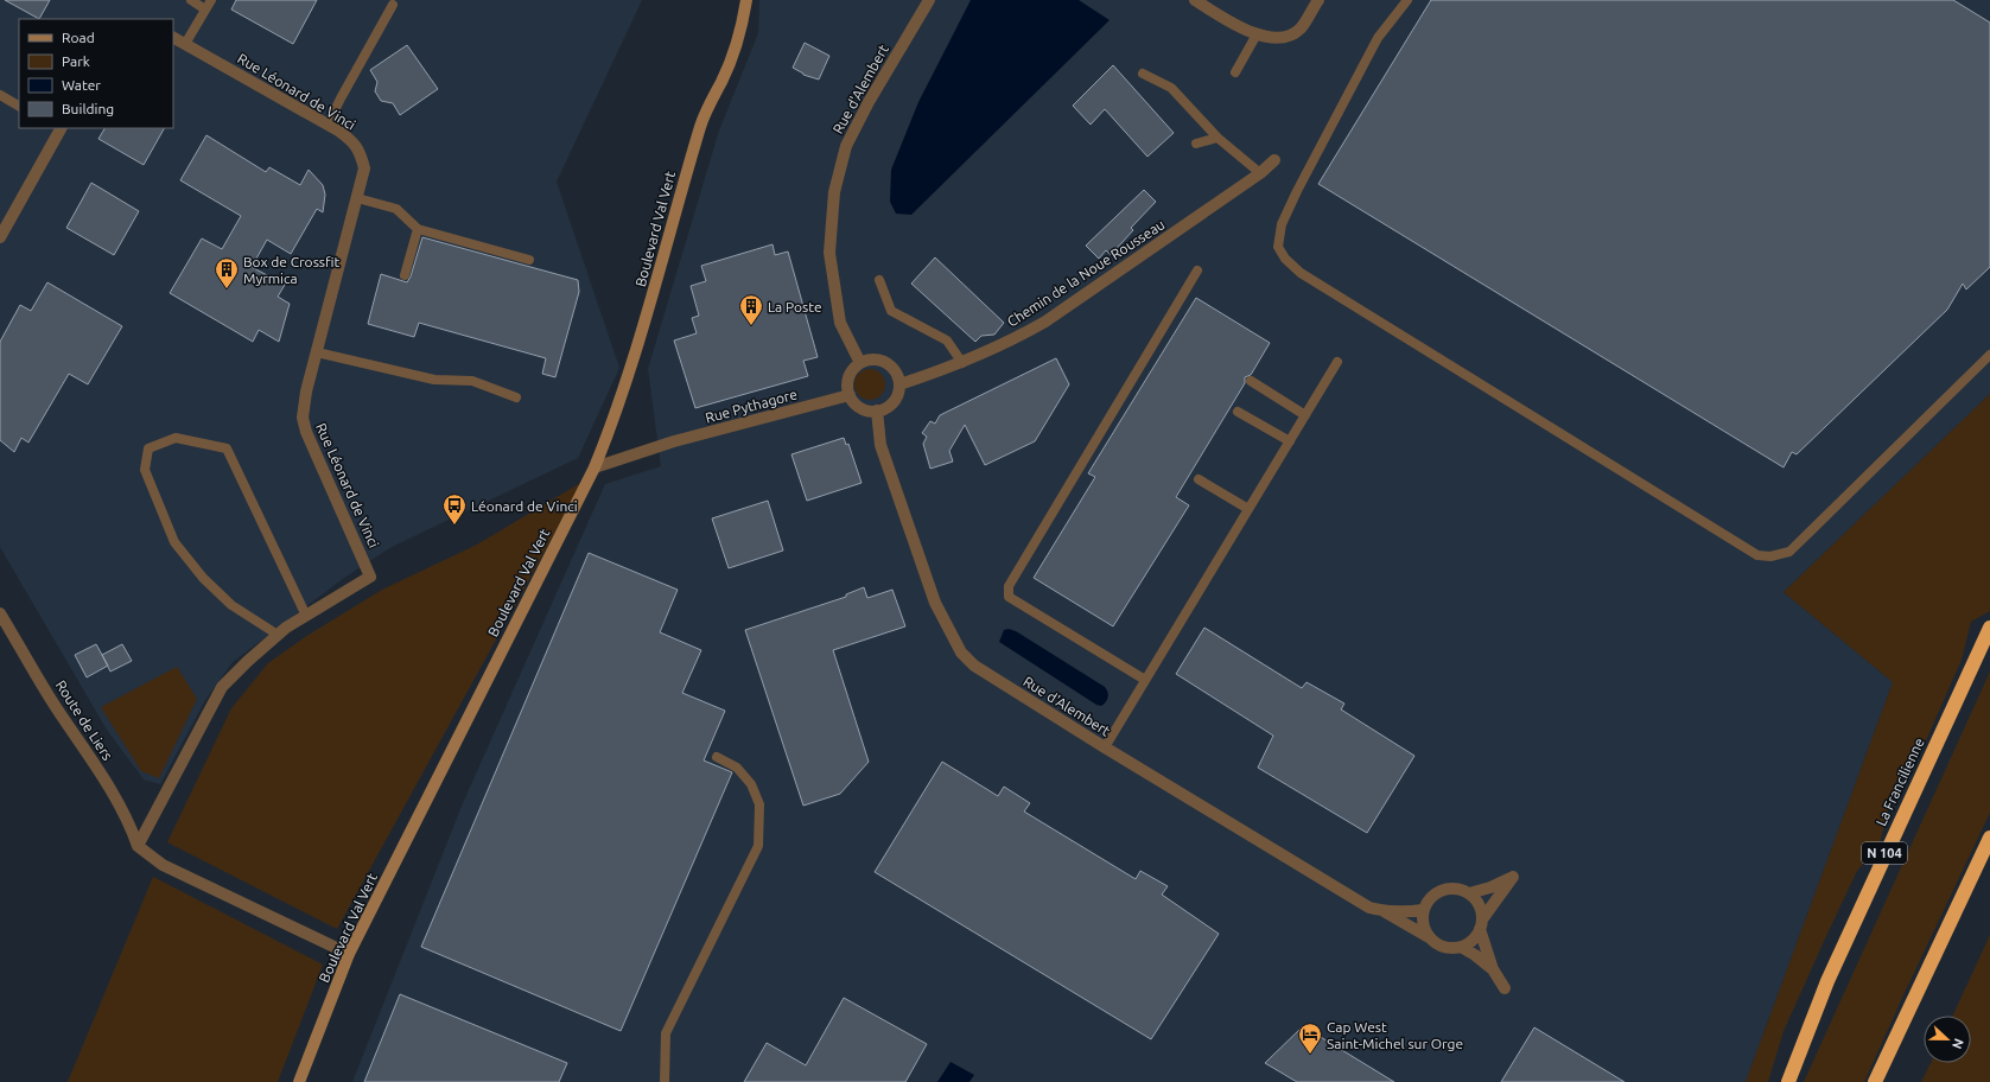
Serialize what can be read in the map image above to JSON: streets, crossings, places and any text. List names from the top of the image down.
{
  "streets": {
    "highway": ["La Francilienne", "N 104"],
    "street": [
      "Rue d'Alembert",
      "Rue Léonard de Vinci",
      "Boulevard Val Vert",
      "Chemin de la Noue Rousseau",
      "Rue Pythagore",
      "Route de Liers"
    ]
  },
  "crossings": [
    ["Rue d'Alembert", "Chemin de la Noue Rousseau"],
    ["Rue d'Alembert", "Rue Pythagore"],
    ["Boulevard Val Vert", "Rue Pythagore"],
    ["Chemin de la Noue Rousseau", "Rue Pythagore"]
  ],
  "places": {
    "building": ["Box de Crossfit Myrmica", "La Poste"],
    "bus stop": ["Léonard de Vinci"],
    "hotel": ["Cap West Saint-Michel sur Orge"]
  },
  "legend": [
    "Road",
    "Park",
    "Water",
    "Building"
  ],
  "north": "right"
}
